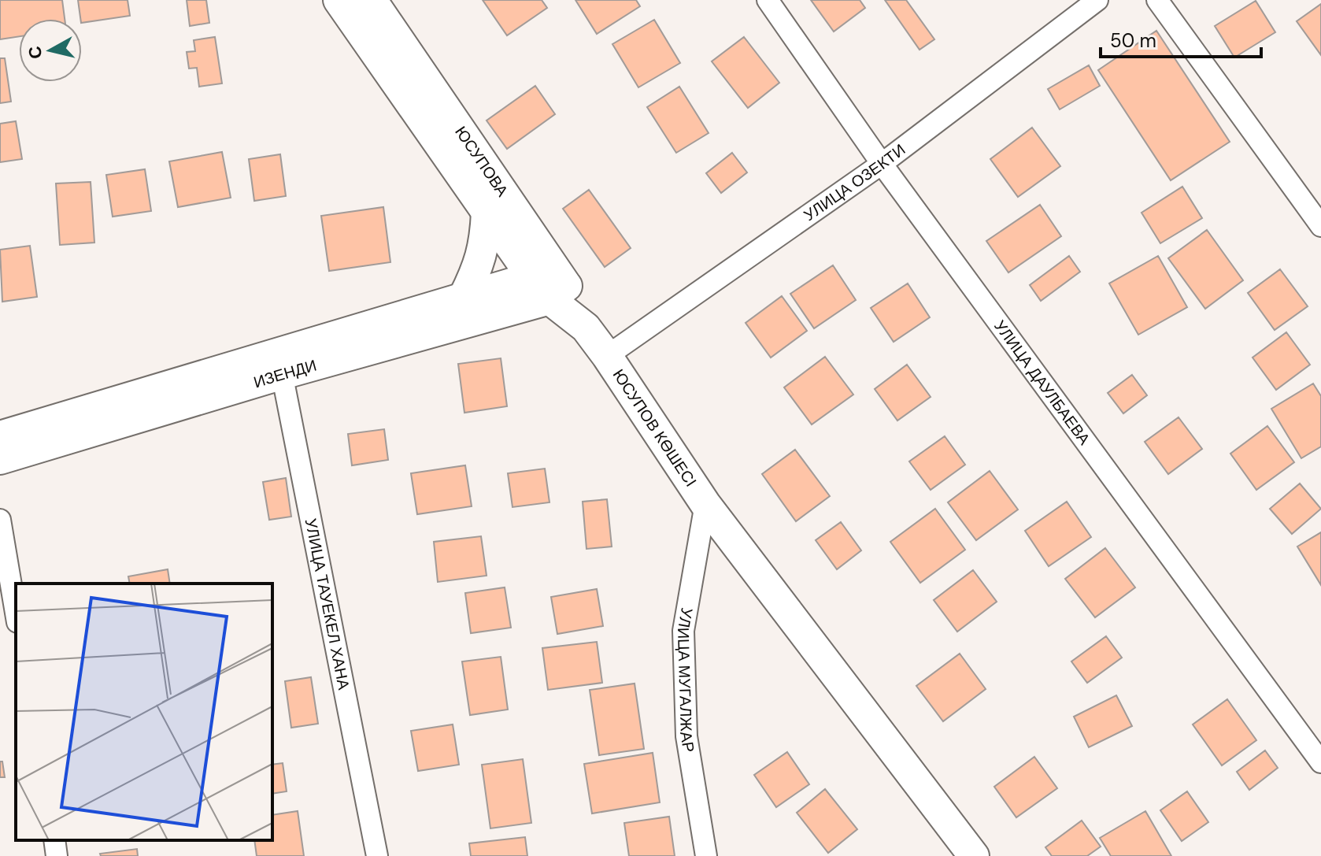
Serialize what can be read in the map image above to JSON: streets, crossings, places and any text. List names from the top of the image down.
{
  "streets": {
    "street": [
      "ЮСУПОВА",
      "УЛИЦА ОЗЕКТИ",
      "ИЗЕНДИ",
      "УЛИЦА ДАУЛБАЕВА",
      "ЮСУПОВ КӨШЕСІ",
      "УЛИЦА ТАУЕКЕЛ ХАНА",
      "УЛИЦА МУГАЛЖАР"
    ]
  },
  "crossings": [
    ["ЮСУПОВА", "ИЗЕНДИ"],
    ["ЮСУПОВА", "ЮСУПОВ КӨШЕСІ"],
    ["УЛИЦА ОЗЕКТИ", "УЛИЦА ДАУЛБАЕВА"],
    ["УЛИЦА ОЗЕКТИ", "ЮСУПОВ КӨШЕСІ"],
    ["ИЗЕНДИ", "УЛИЦА ТАУЕКЕЛ ХАНА"],
    ["ЮСУПОВ КӨШЕСІ", "УЛИЦА МУГАЛЖАР"]
  ],
  "scale_bar": "50 m",
  "north": "left"
}
